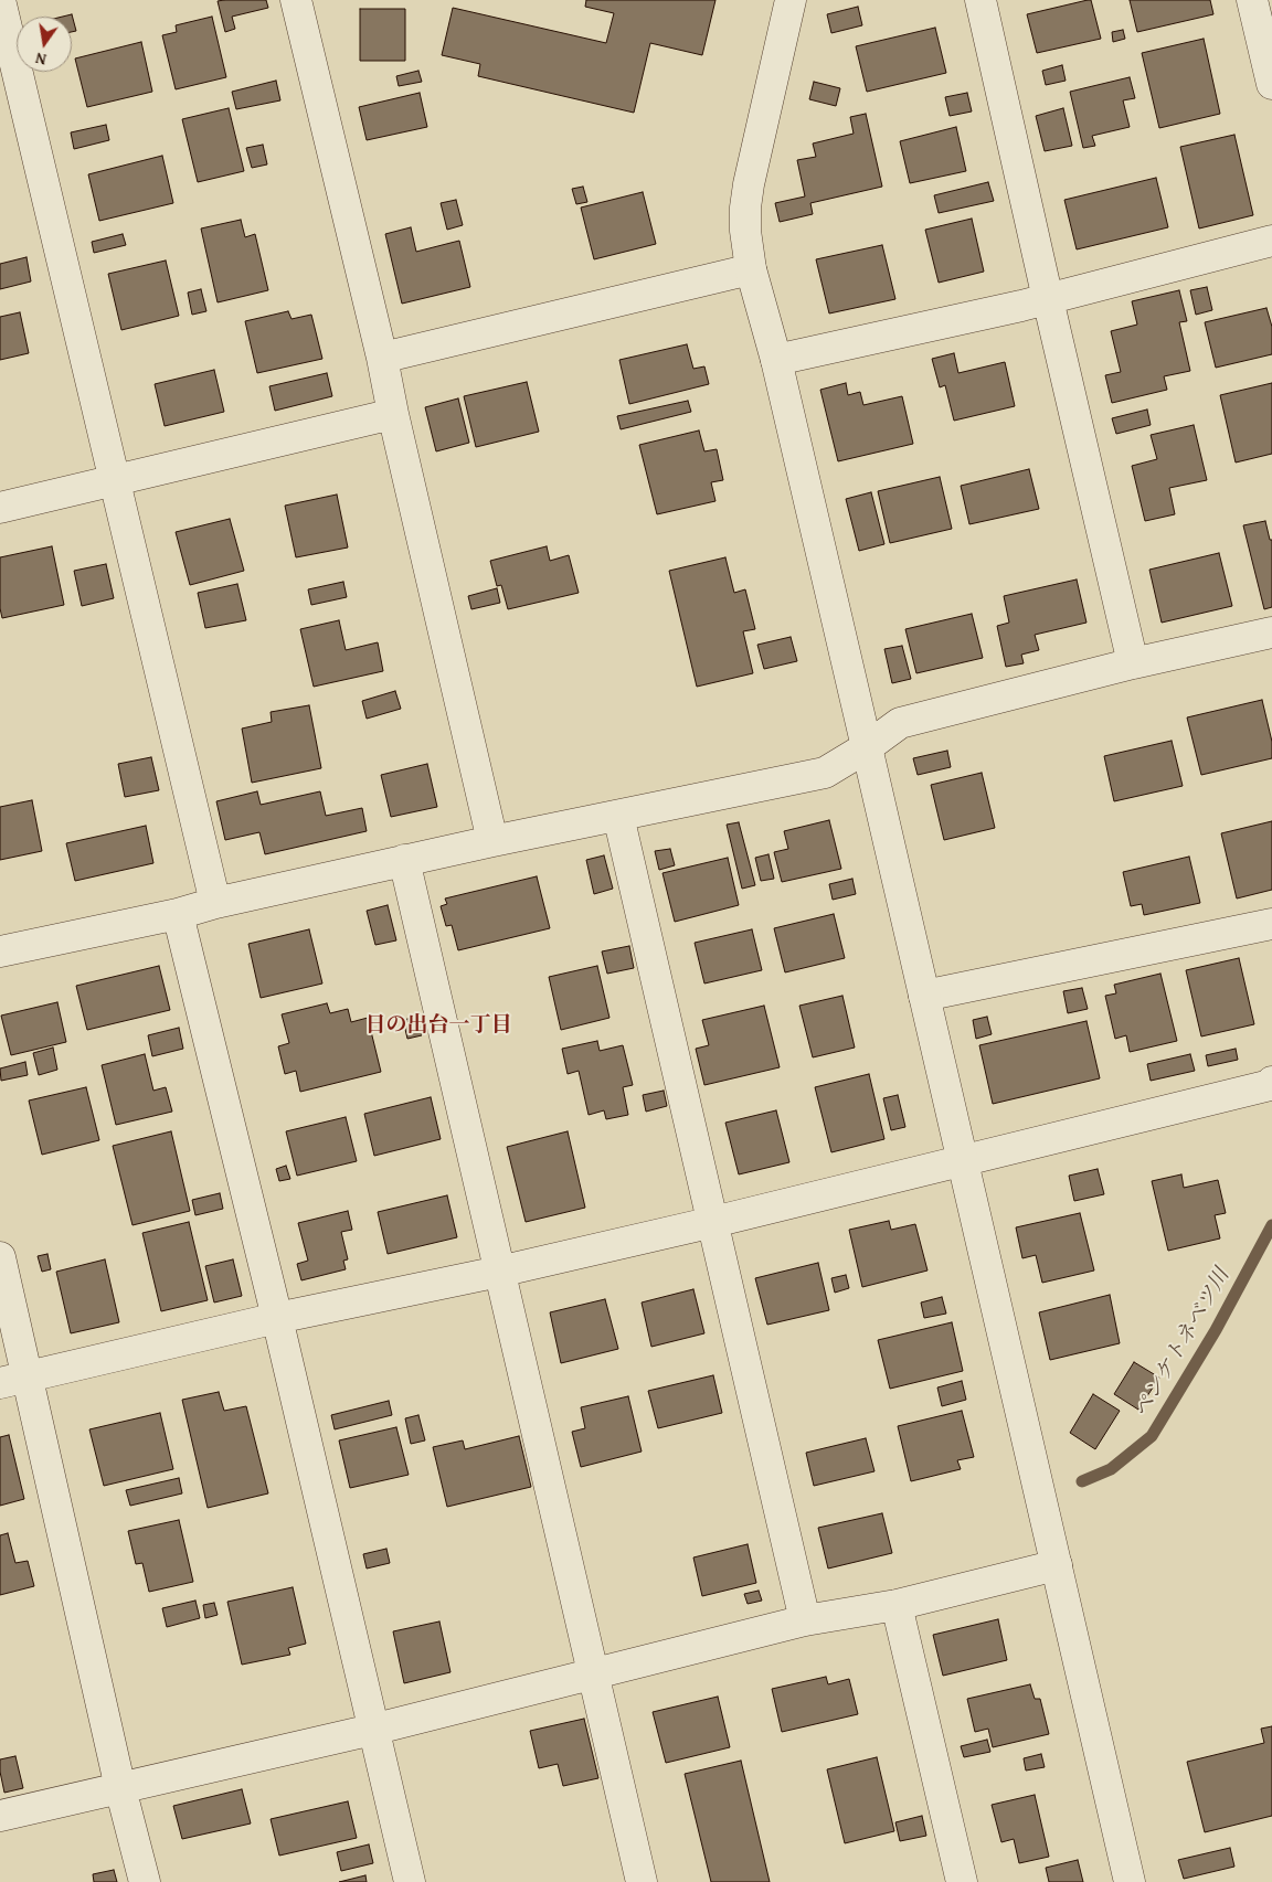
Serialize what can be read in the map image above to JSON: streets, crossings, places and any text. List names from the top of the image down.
{
  "districts": ["日の出台一丁目"],
  "water": ["ペンケトネベツ川"],
  "north": "bottom"
}
